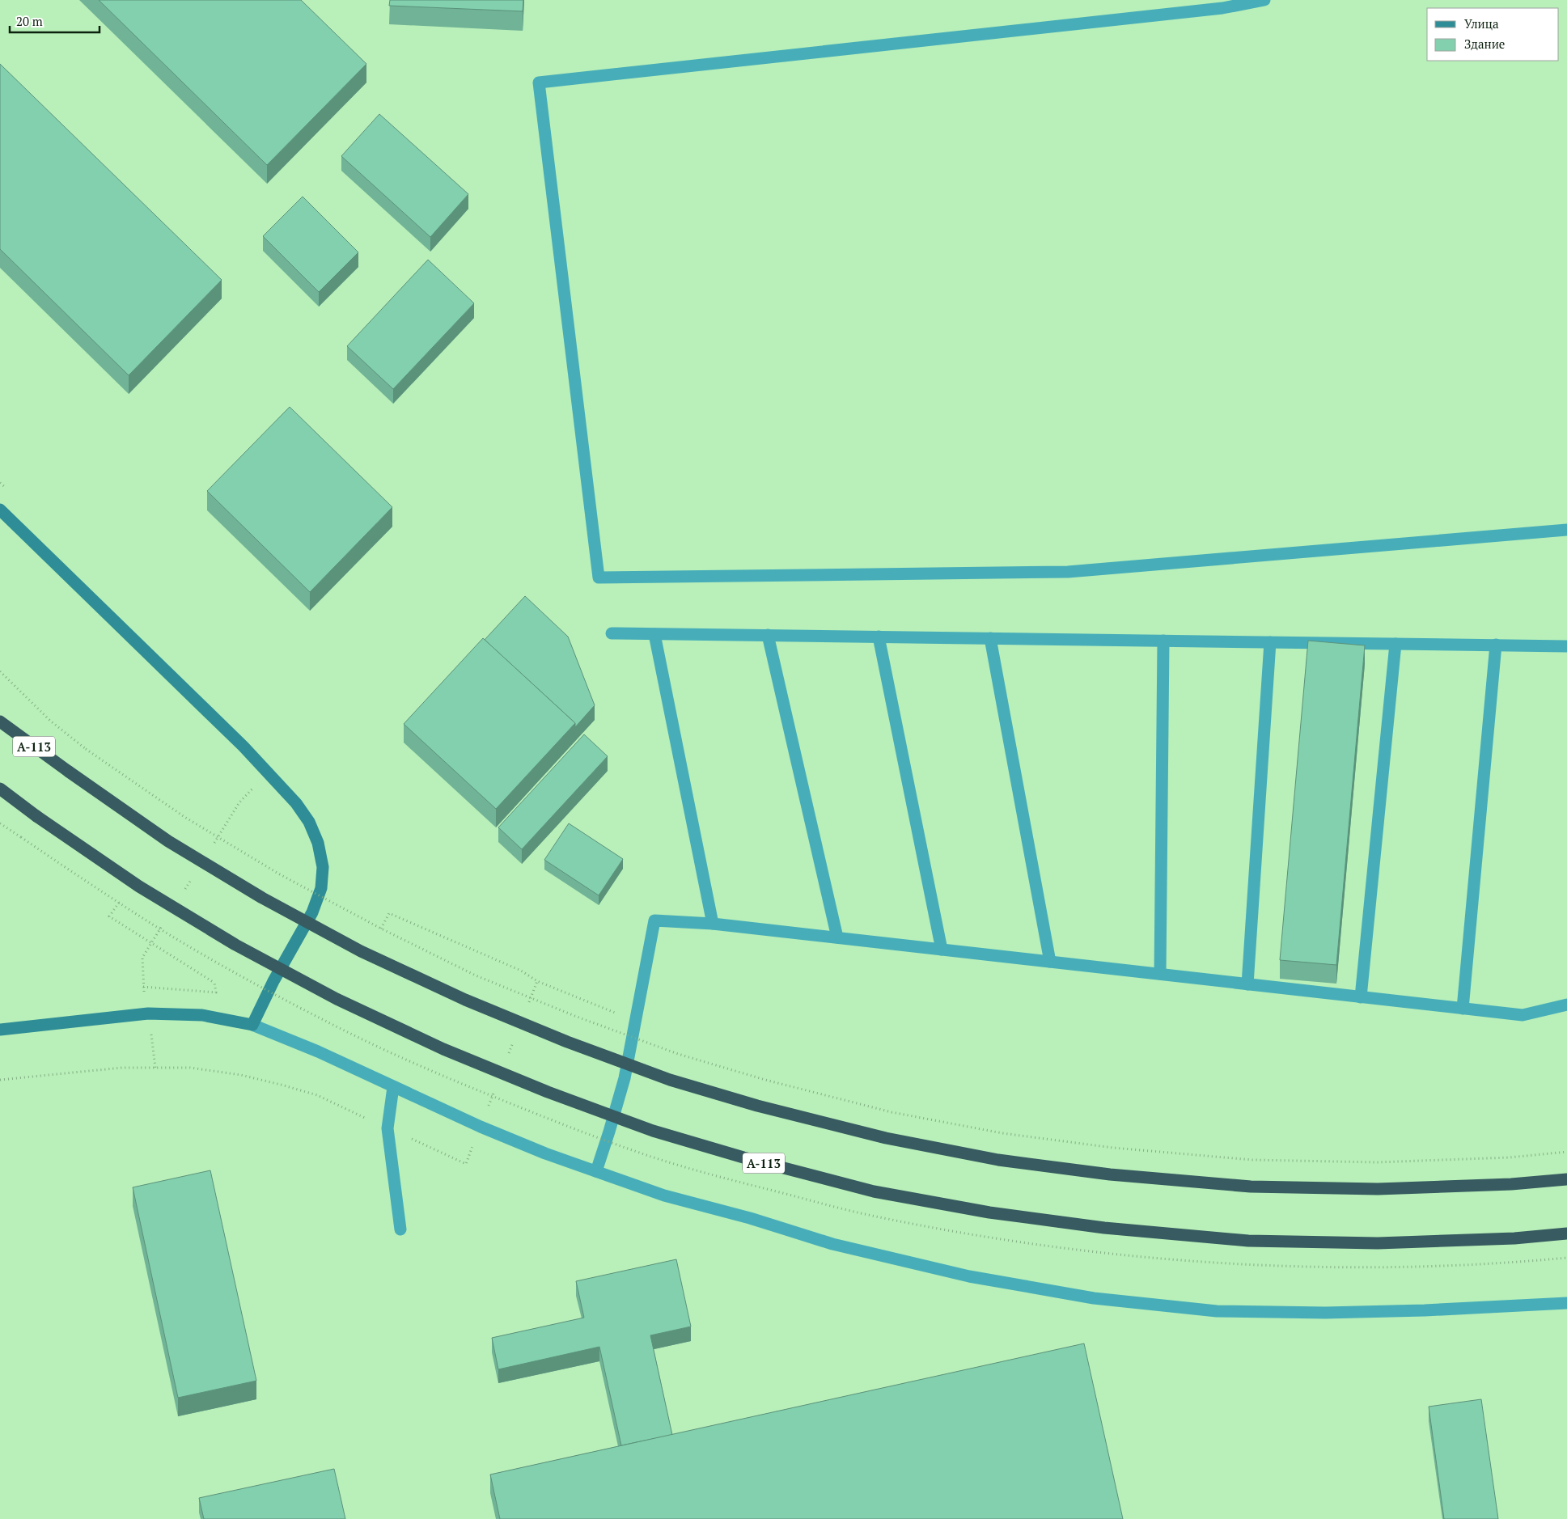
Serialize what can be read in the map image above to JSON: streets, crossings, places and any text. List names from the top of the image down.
{
  "streets": {
    "highway": ["А-113"]
  },
  "legend": ["Улица", "Здание"],
  "scale_bar": "20 m"
}
